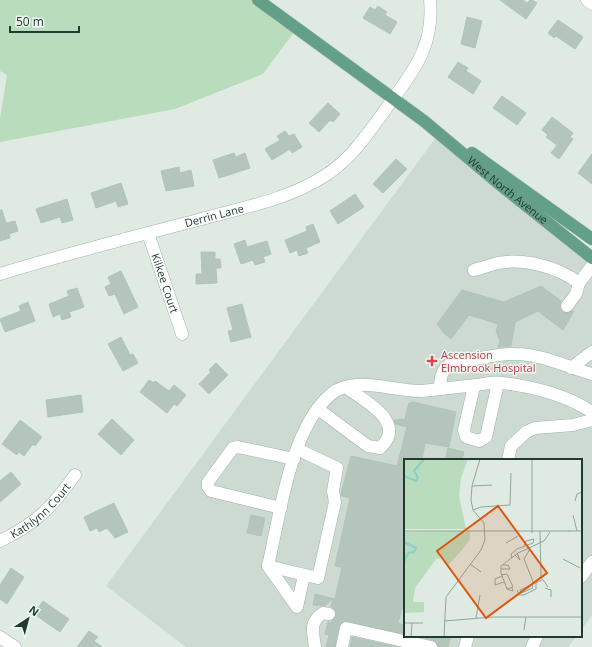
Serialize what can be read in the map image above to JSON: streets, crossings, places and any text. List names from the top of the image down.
{
  "streets": {
    "main road": ["West North Avenue"],
    "street": ["Derrin Lane", "Kilkee Court", "Kathlynn Court"]
  },
  "crossings": [
    ["West North Avenue", "Derrin Lane"],
    ["Derrin Lane", "Kilkee Court"]
  ],
  "places": {
    "health": ["Ascension Elmbrook Hospital"]
  },
  "scale_bar": "50 m",
  "north": "top right"
}
